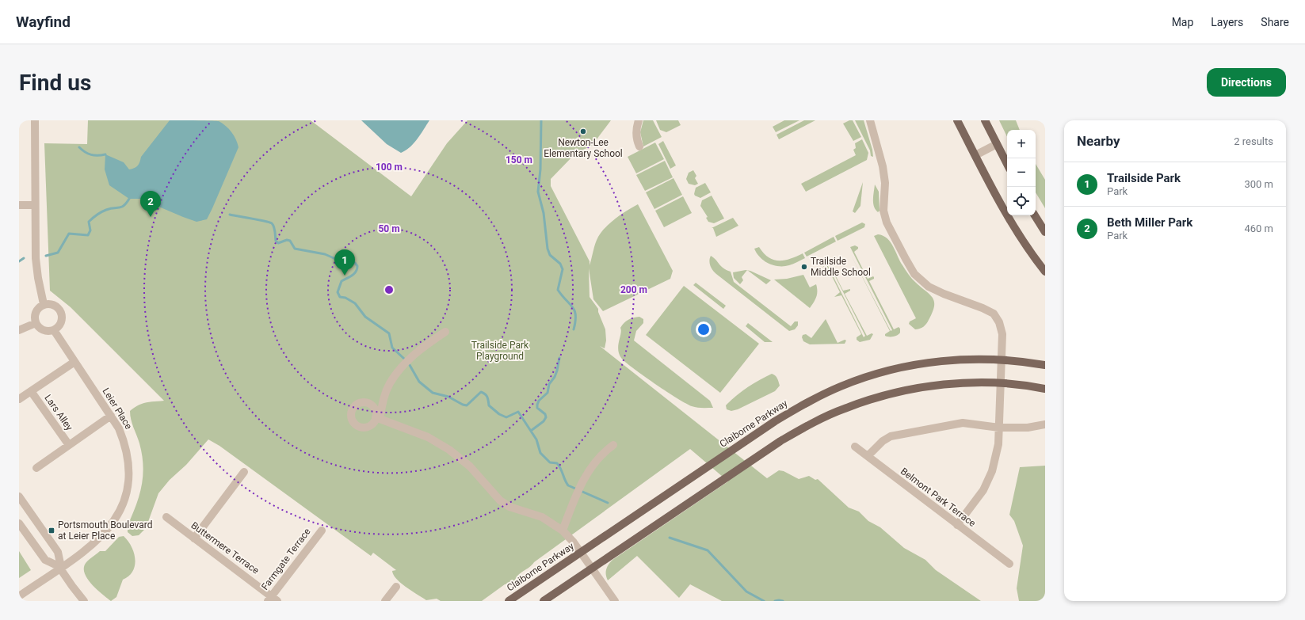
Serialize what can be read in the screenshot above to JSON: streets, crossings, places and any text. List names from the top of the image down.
{
  "streets": {
    "main road": ["Claiborne Parkway"],
    "street": [
      "Leier Place",
      "Lars Alley",
      "Belmont Park Terrace",
      "Buttermere Terrace",
      "Farmgate Terrace"
    ]
  },
  "crossings": [
    ["Leier Place", "Lars Alley"],
    ["Buttermere Terrace", "Farmgate Terrace"]
  ],
  "parks": ["Trailside Park Playground"],
  "places": {
    "other": ["Newton-Lee Elementary School", "Trailside Middle School"],
    "transit": ["Portsmouth Boulevard at Leier Place"]
  },
  "page": {
    "header": "Wayfind",
    "nav": ["Map", "Layers", "Share"],
    "buttons": "Directions",
    "title": "Find us",
    "heading": ["Nearby", "2 results"],
    "map_buttons": ["+", "−"],
    "list": [
      {
        "mark": "1",
        "name": "Trailside Park",
        "note": "Park",
        "value": "300 m"
      },
      {
        "mark": "2",
        "name": "Beth Miller Park",
        "note": "Park",
        "value": "460 m"
      }
    ],
    "pins": ["2", "1"]
  },
  "rings": [
    "150 m",
    "100 m",
    "50 m",
    "200 m"
  ]
}
